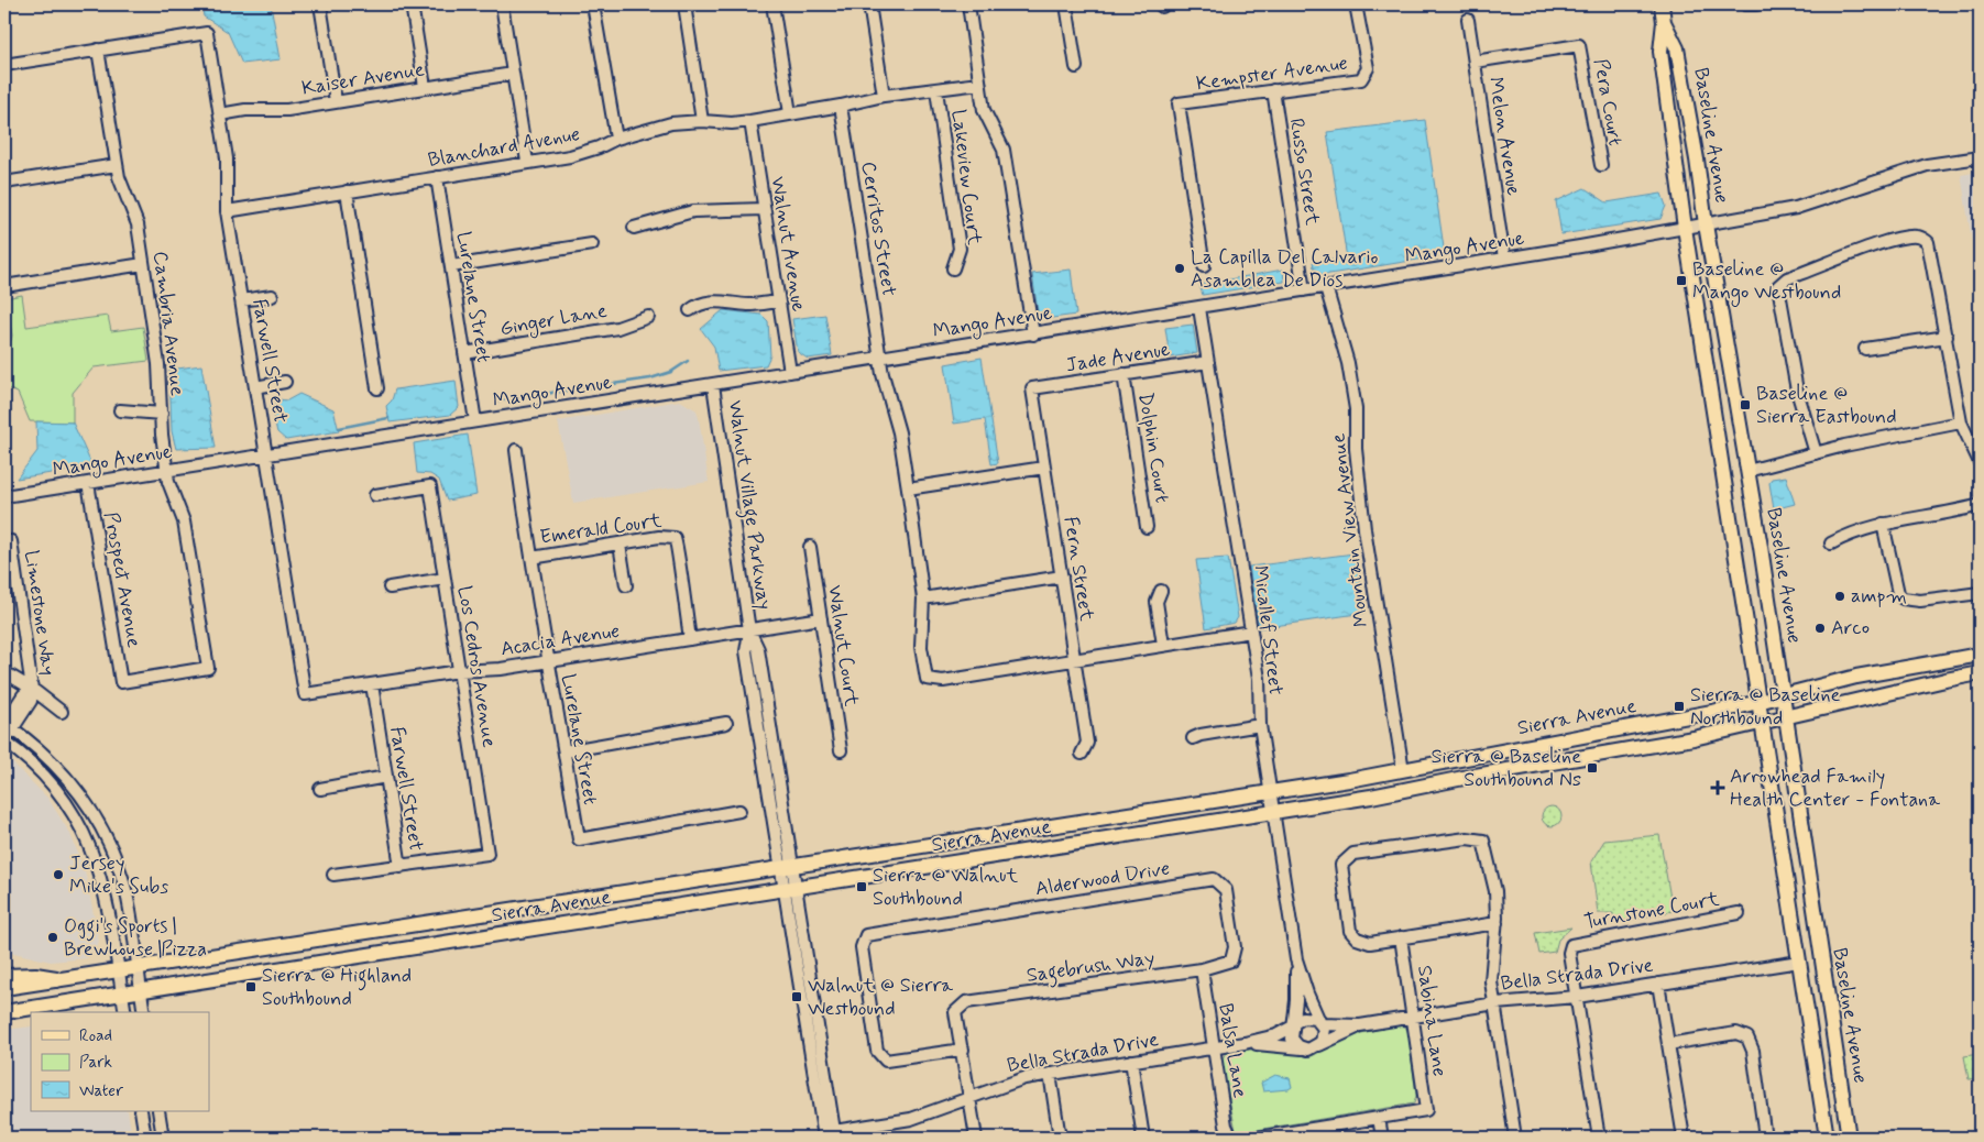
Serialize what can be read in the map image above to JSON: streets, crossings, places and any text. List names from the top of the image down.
{
  "streets": {
    "main road": ["Baseline Avenue", "Sierra Avenue"],
    "street": [
      "Kempster Avenue",
      "Kaiser Avenue",
      "Pera Court",
      "Melon Avenue",
      "Blanchard Avenue",
      "Russo Street",
      "Lakeview Court",
      "Cerritos Street",
      "Walnut Avenue",
      "Mango Avenue",
      "Lurelane Street",
      "Ginger Lane",
      "Cambria Avenue",
      "Jade Avenue",
      "Farwell Street",
      "Dolphin Court",
      "Walnut Village Parkway",
      "Emerald Court",
      "Mountain View Avenue",
      "Fern Street",
      "Prospect Avenue",
      "Limestone Way",
      "Micallef Street",
      "Acacia Avenue",
      "Walnut Court",
      "Los Cedros Avenue",
      "Alderwood Drive",
      "Turnstone Court",
      "Sagebrush Way",
      "Bella Strada Drive",
      "Sabina Lane",
      "Balsa Lane"
    ]
  },
  "crossings": [
    ["Kempster Avenue", "Russo Street"],
    ["Kaiser Avenue", "Farwell Street"],
    ["Pera Court", "Melon Avenue"],
    ["Baseline Avenue", "Mango Avenue"],
    ["Baseline Avenue", "Sierra Avenue"],
    ["Baseline Avenue", "Bella Strada Drive"],
    ["Melon Avenue", "Mango Avenue"],
    ["Blanchard Avenue", "Lakeview Court"],
    ["Blanchard Avenue", "Cerritos Street"],
    ["Blanchard Avenue", "Walnut Avenue"],
    ["Blanchard Avenue", "Lurelane Street"],
    ["Blanchard Avenue", "Farwell Street"],
    ["Russo Street", "Mango Avenue"],
    ["Cerritos Street", "Mango Avenue"],
    ["Walnut Avenue", "Mango Avenue"],
    ["Mango Avenue", "Lurelane Street"],
    ["Mango Avenue", "Cambria Avenue"],
    ["Mango Avenue", "Farwell Street"],
    ["Mango Avenue", "Walnut Village Parkway"],
    ["Mango Avenue", "Mountain View Avenue"],
    ["Mango Avenue", "Prospect Avenue"],
    ["Mango Avenue", "Micallef Street"],
    ["Lurelane Street", "Ginger Lane"],
    ["Lurelane Street", "Emerald Court"],
    ["Lurelane Street", "Acacia Avenue"],
    ["Cambria Avenue", "Farwell Street"],
    ["Cambria Avenue", "Prospect Avenue"],
    ["Jade Avenue", "Dolphin Court"],
    ["Jade Avenue", "Fern Street"],
    ["Jade Avenue", "Micallef Street"],
    ["Farwell Street", "Acacia Avenue"],
    ["Farwell Street", "Los Cedros Avenue"],
    ["Walnut Village Parkway", "Acacia Avenue"],
    ["Walnut Village Parkway", "Sierra Avenue"],
    ["Emerald Court", "Acacia Avenue"],
    ["Mountain View Avenue", "Sierra Avenue"],
    ["Micallef Street", "Sierra Avenue"],
    ["Micallef Street", "Bella Strada Drive"],
    ["Acacia Avenue", "Walnut Court"],
    ["Acacia Avenue", "Los Cedros Avenue"],
    ["Alderwood Drive", "Sagebrush Way"],
    ["Turnstone Court", "Bella Strada Drive"],
    ["Sagebrush Way", "Balsa Lane"],
    ["Bella Strada Drive", "Sabina Lane"],
    ["Bella Strada Drive", "Balsa Lane"]
  ],
  "places": {
    "other": [
      "La Capilla Del Calvario Asamblea De Dios",
      "ampm",
      "Arco",
      "Jersey Mike's Subs",
      "Oggi's Sports | Brewhouse |Pizza"
    ],
    "transit": [
      "Baseline @ Mango Westbound",
      "Baseline @ Sierra Eastbound",
      "Sierra @ Baseline Northbound",
      "Sierra @ Baseline Southbound Ns",
      "Sierra @ Walnut Southbound",
      "Sierra @ Highland Southbound",
      "Walnut @ Sierra Westbound"
    ],
    "health": ["Arrowhead Family Health Center - Fontana"]
  },
  "legend": ["Road", "Park", "Water"]
}
